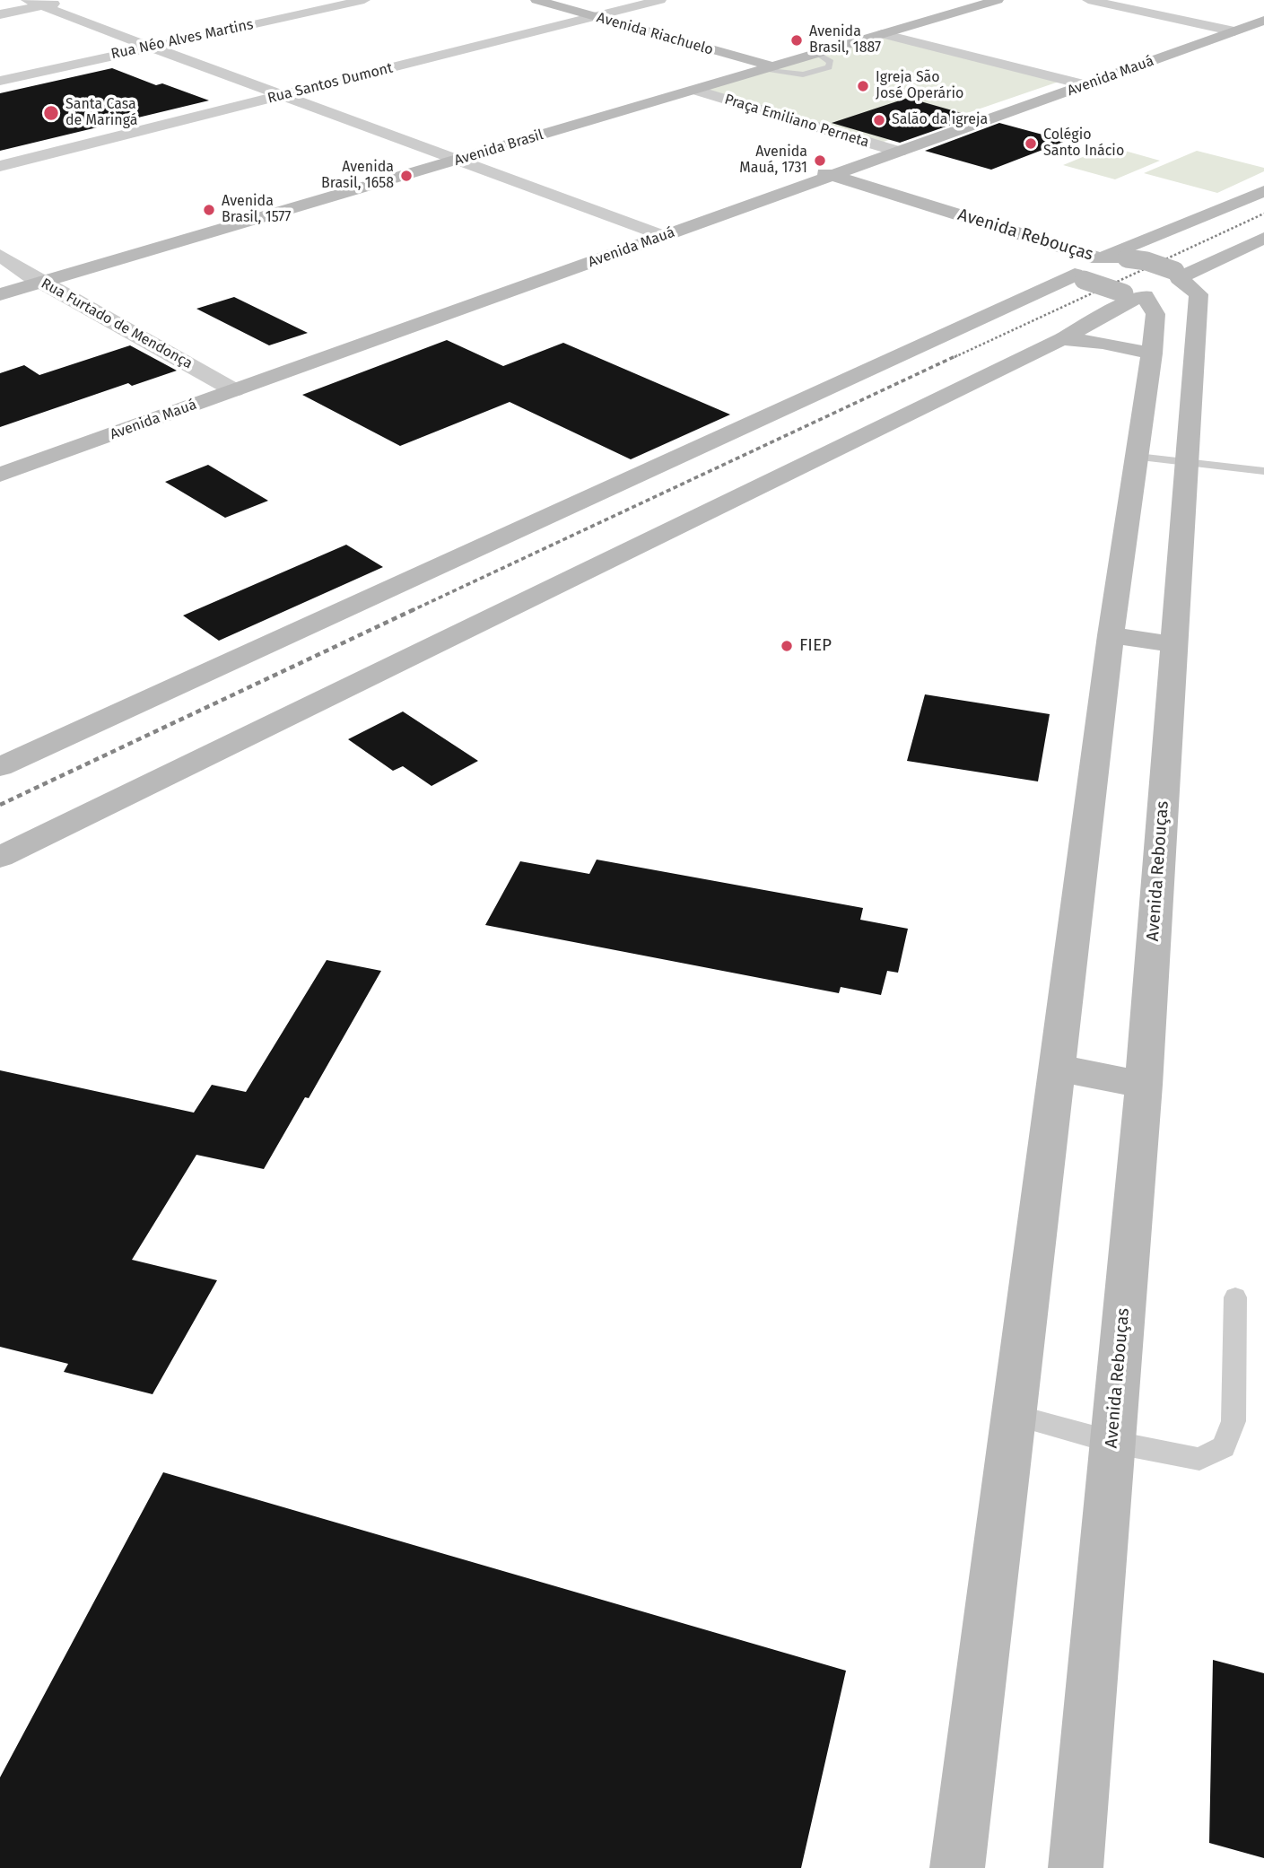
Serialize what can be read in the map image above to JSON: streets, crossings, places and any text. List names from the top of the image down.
{
  "streets": {
    "main road": [
      "Avenida Riachuelo",
      "Avenida Mauá",
      "Avenida Brasil",
      "Avenida Rebouças"
    ],
    "street": [
      "Rua Néo Alves Martins",
      "Rua Santos Dumont",
      "Praça Emiliano Perneta",
      "Rua Furtado de Mendonça"
    ]
  },
  "crossings": [
    ["Avenida Riachuelo", "Rua Santos Dumont"],
    ["Avenida Riachuelo", "Avenida Brasil"],
    ["Avenida Mauá", "Praça Emiliano Perneta"],
    ["Avenida Mauá", "Avenida Rebouças"],
    ["Avenida Mauá", "Rua Furtado de Mendonça"],
    ["Praça Emiliano Perneta", "Avenida Brasil"],
    ["Avenida Brasil", "Rua Furtado de Mendonça"]
  ],
  "places": [
    "Avenida Brasil, 1887",
    "Igreja São José Operário",
    "Santa Casa de Maringá",
    "Salão da igreja",
    "Colégio Santo Inácio",
    "Avenida Mauá, 1731",
    "Avenida Brasil, 1658",
    "Avenida Brasil, 1577",
    "FIEP"
  ]
}
